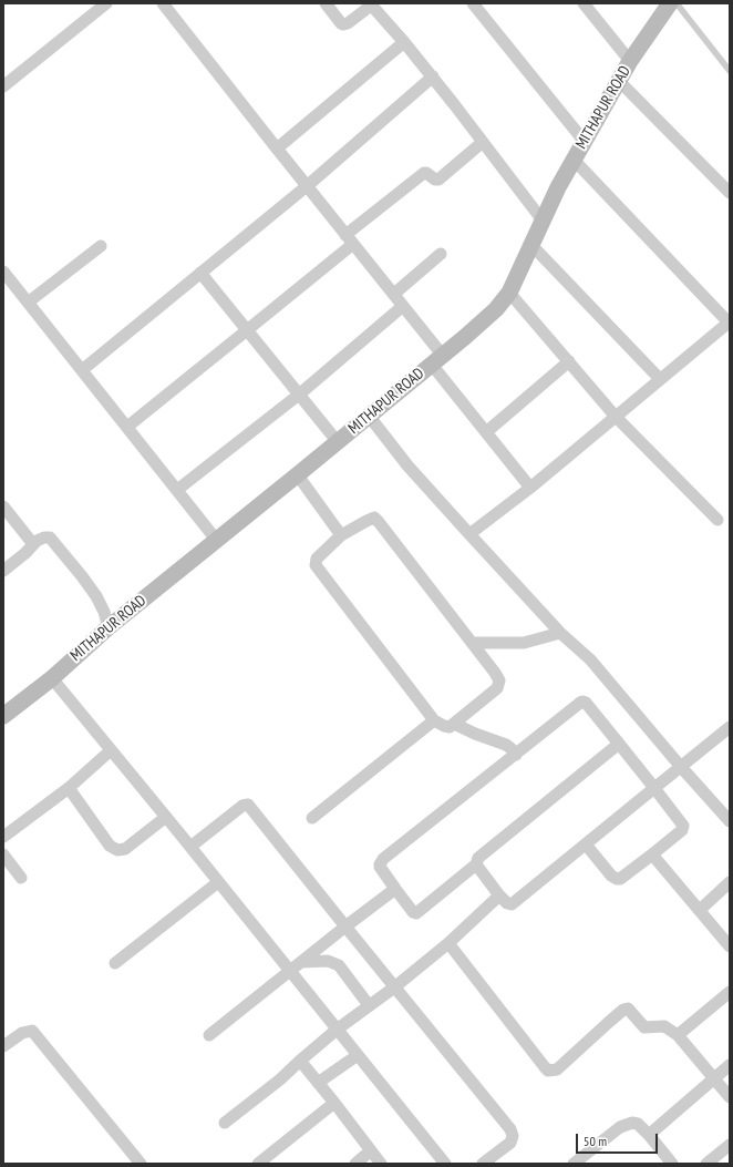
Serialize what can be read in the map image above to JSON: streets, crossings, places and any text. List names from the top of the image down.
{
  "streets": {
    "street": ["MITHAPUR ROAD"]
  },
  "scale_bar": "50 m"
}
